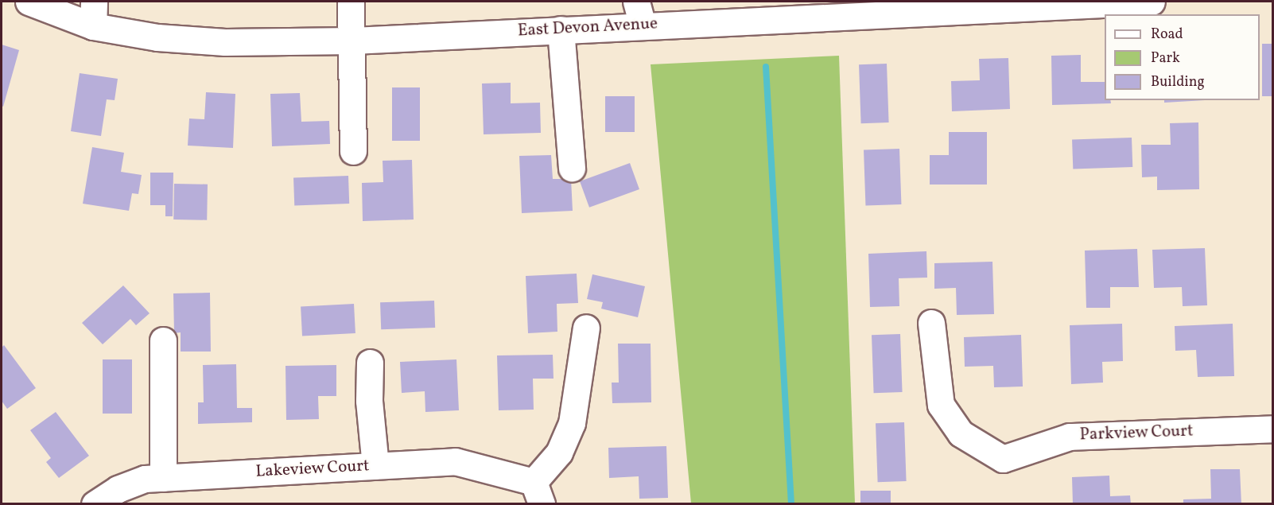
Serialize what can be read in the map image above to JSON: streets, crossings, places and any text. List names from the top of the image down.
{
  "streets": {
    "street": ["East Devon Avenue", "Parkview Court", "Lakeview Court"]
  },
  "legend": ["Road", "Park", "Building"]
}
